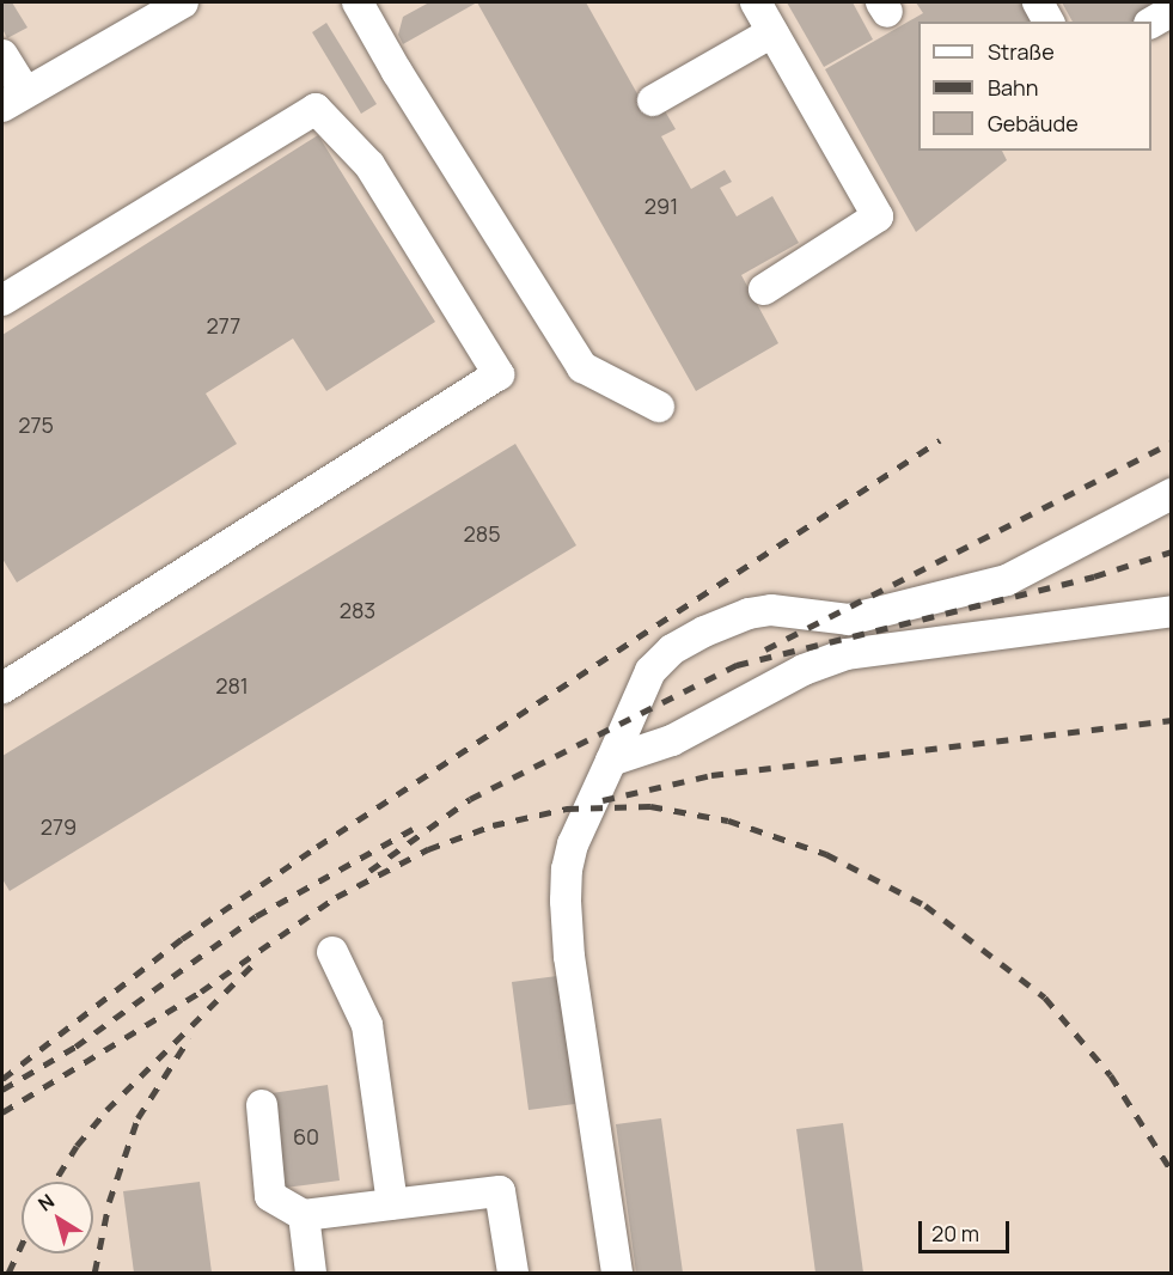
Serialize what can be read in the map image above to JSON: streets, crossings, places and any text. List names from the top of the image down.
{
  "house_numbers": [
    "291",
    "277",
    "275",
    "285",
    "283",
    "281",
    "279",
    "60"
  ],
  "legend": ["Straße", "Bahn", "Gebäude"],
  "scale_bar": "20 m",
  "north": "top left"
}
